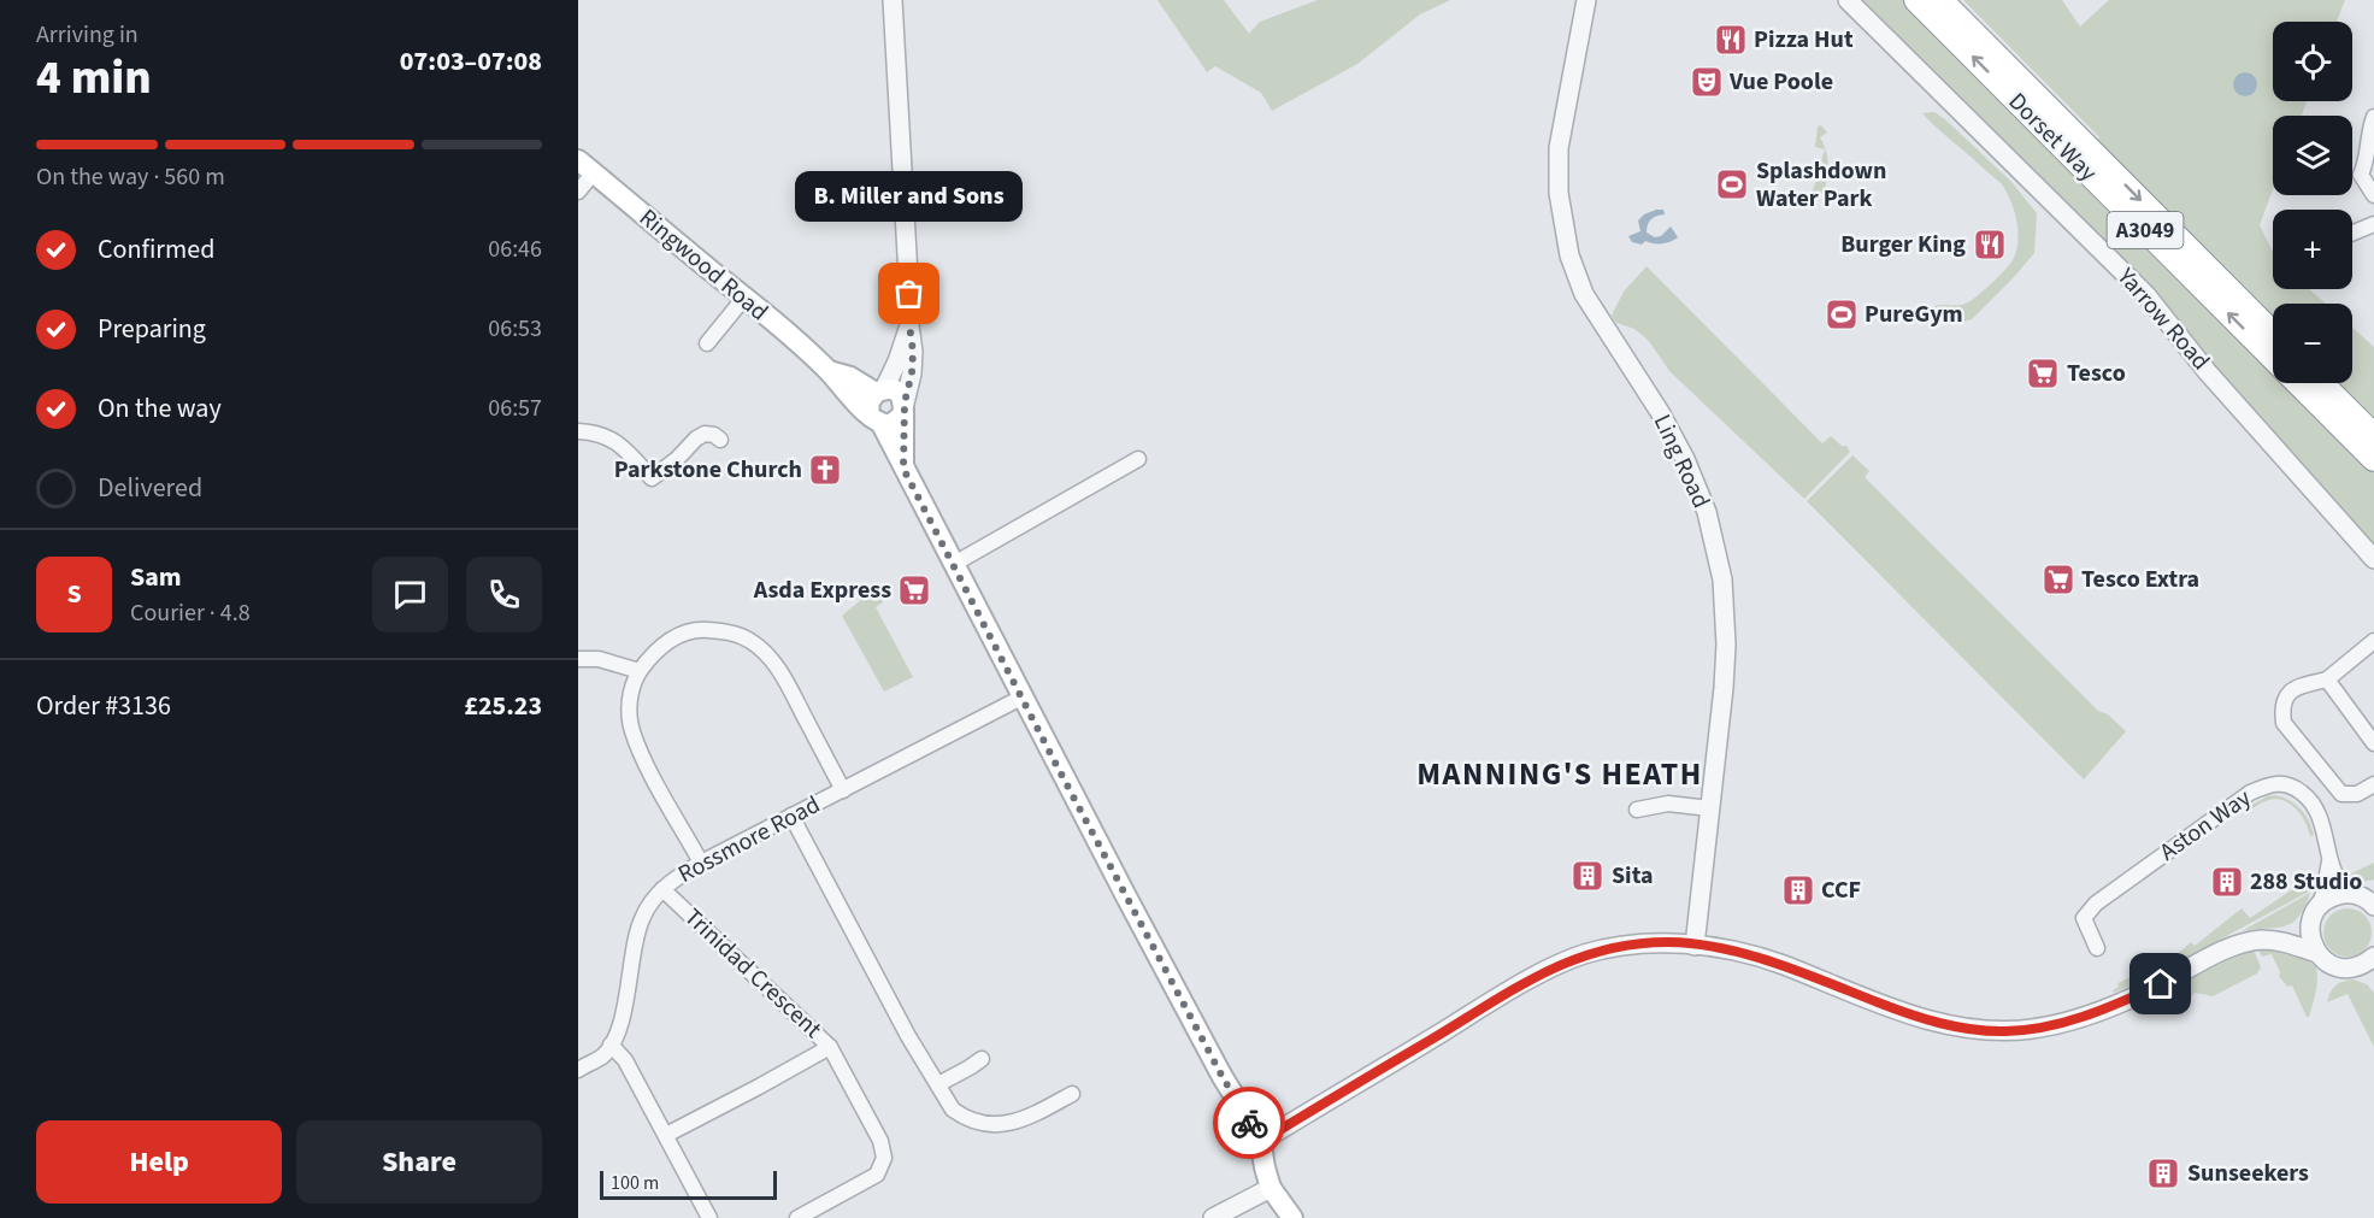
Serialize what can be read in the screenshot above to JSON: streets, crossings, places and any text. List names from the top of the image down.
{
  "streets": {
    "highway": ["Dorset Way", "A3049"],
    "main road": ["Ringwood Road"],
    "street": [
      "Yarrow Road",
      "Ling Road",
      "Aston Way",
      "Rossmore Road",
      "Trinidad Crescent"
    ]
  },
  "crossings": [
    ["Ringwood Road", "Rossmore Road"],
    ["Rossmore Road", "Trinidad Crescent"]
  ],
  "districts": ["MANNING'S HEATH"],
  "places": {
    "restaurant": ["Pizza Hut", "Burger King"],
    "theatre": ["Vue Poole"],
    "sports": ["Splashdown Water Park", "PureGym"],
    "other": ["B. Miller and Sons"],
    "supermarket": ["Tesco", "Tesco Extra", "Asda Express"],
    "church": ["Parkstone Church"],
    "building": [
      "Sita",
      "288 Studio",
      "CCF",
      "Sunseekers"
    ]
  },
  "scale_bar": "100 m",
  "page": {
    "heading": ["4 min", "Arriving in", "07:03–07:08"],
    "panel": [
      "Sam",
      "Courier · 4.8",
      "Order #3136",
      "£25.23"
    ],
    "map_buttons": ["+", "−"],
    "bar": "On the way · 560 m",
    "bubble": "B. Miller and Sons",
    "list": [
      ["Confirmed", "06:46"],
      ["Preparing", "06:53"],
      ["On the way", "06:57"],
      "Delivered"
    ],
    "round": "S",
    "buttons": ["Help", "Share"],
    "scale": "100 m"
  }
}
